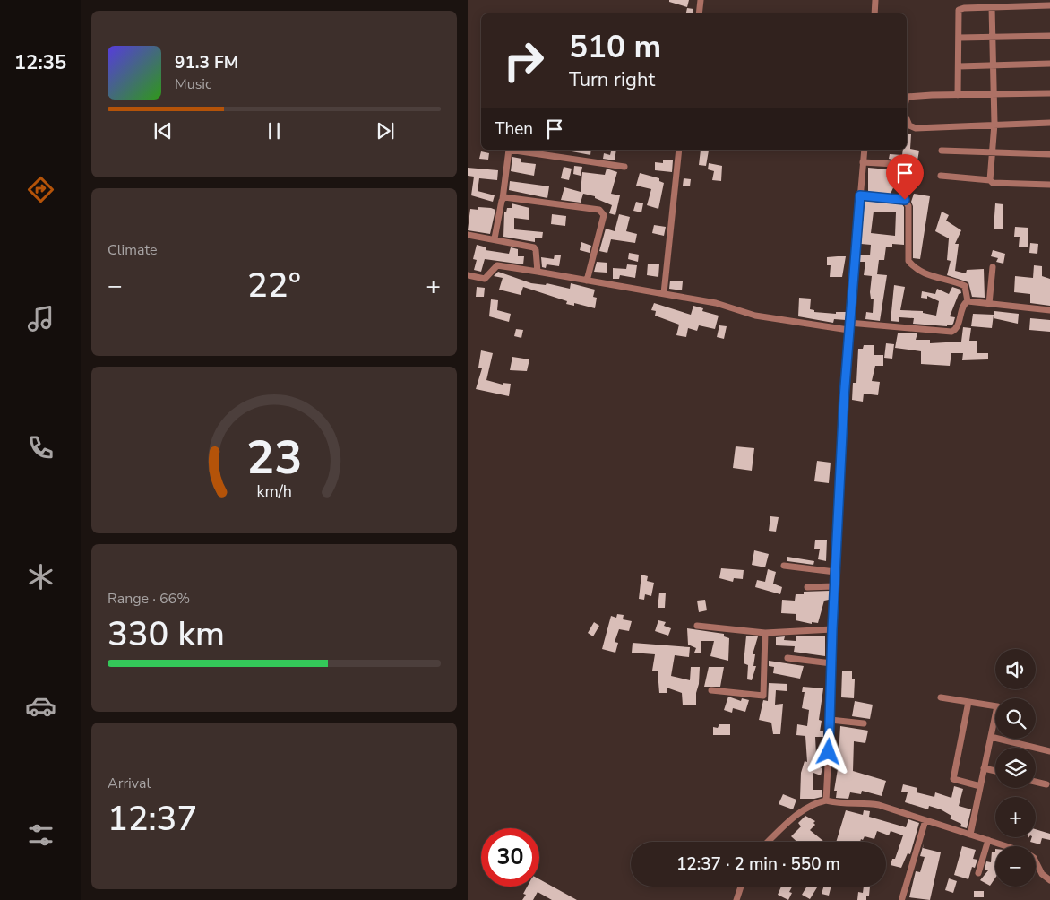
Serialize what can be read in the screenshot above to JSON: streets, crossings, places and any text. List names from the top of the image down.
{
  "page": {
    "tabs": "12:35",
    "turn": ["510 m", "Turn right"],
    "song": ["91.3 FM", "Music"],
    "then": "Then",
    "tile": [
      "Climate",
      ["Range · 66%", "330 km"],
      ["Arrival", "12:37"]
    ],
    "heat": ["−", "22°", "+"],
    "map_buttons": ["+", "−"],
    "limit": "30",
    "trip": "12:37 · 2 min · 550 m",
    "gauge": ["23", "km/h"]
  }
}
